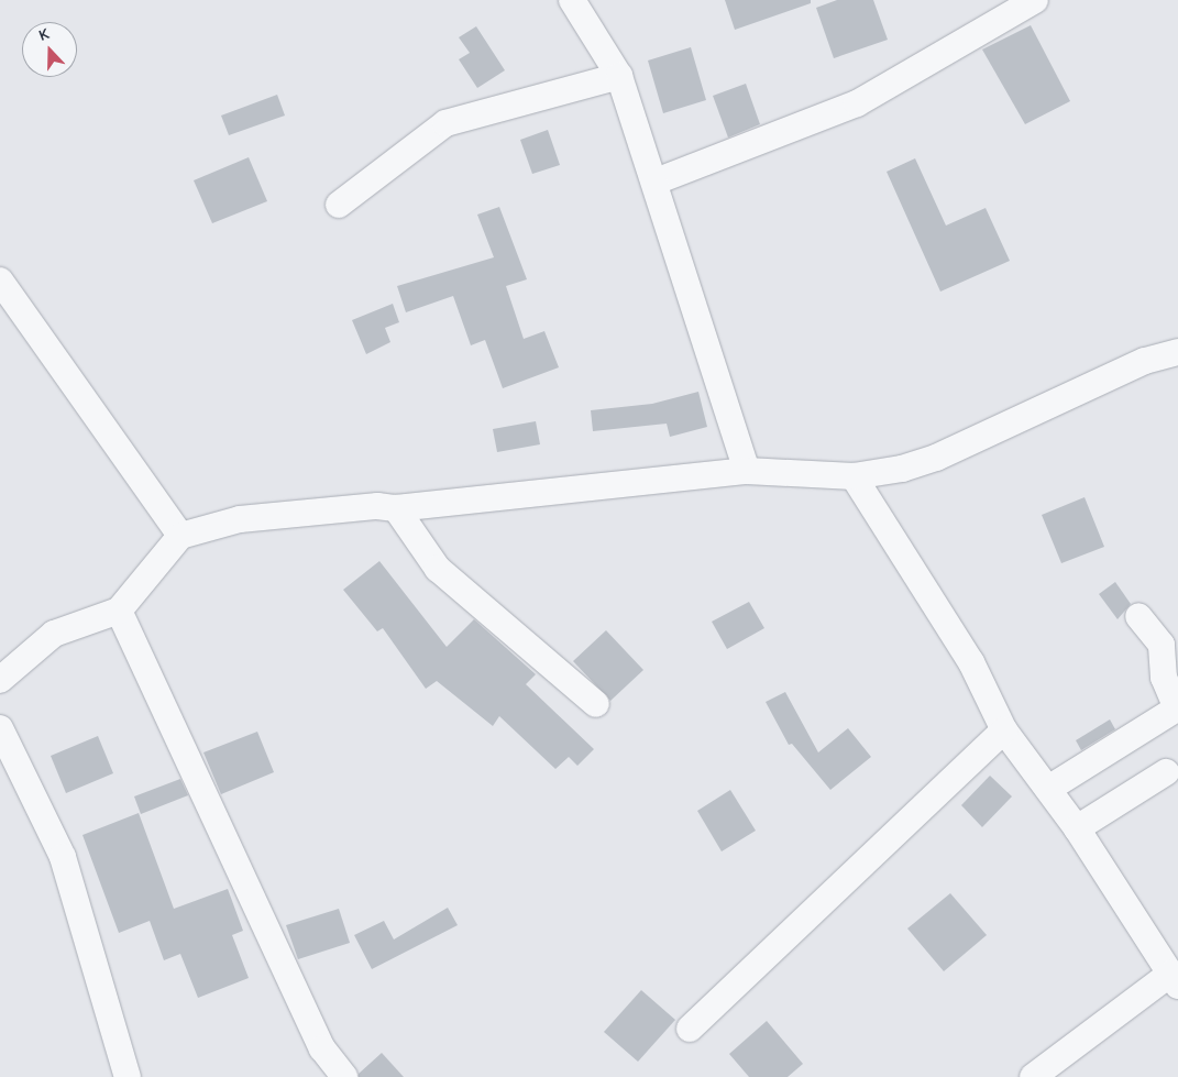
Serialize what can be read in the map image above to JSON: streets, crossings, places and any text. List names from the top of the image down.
{
  "north": "top"
}
